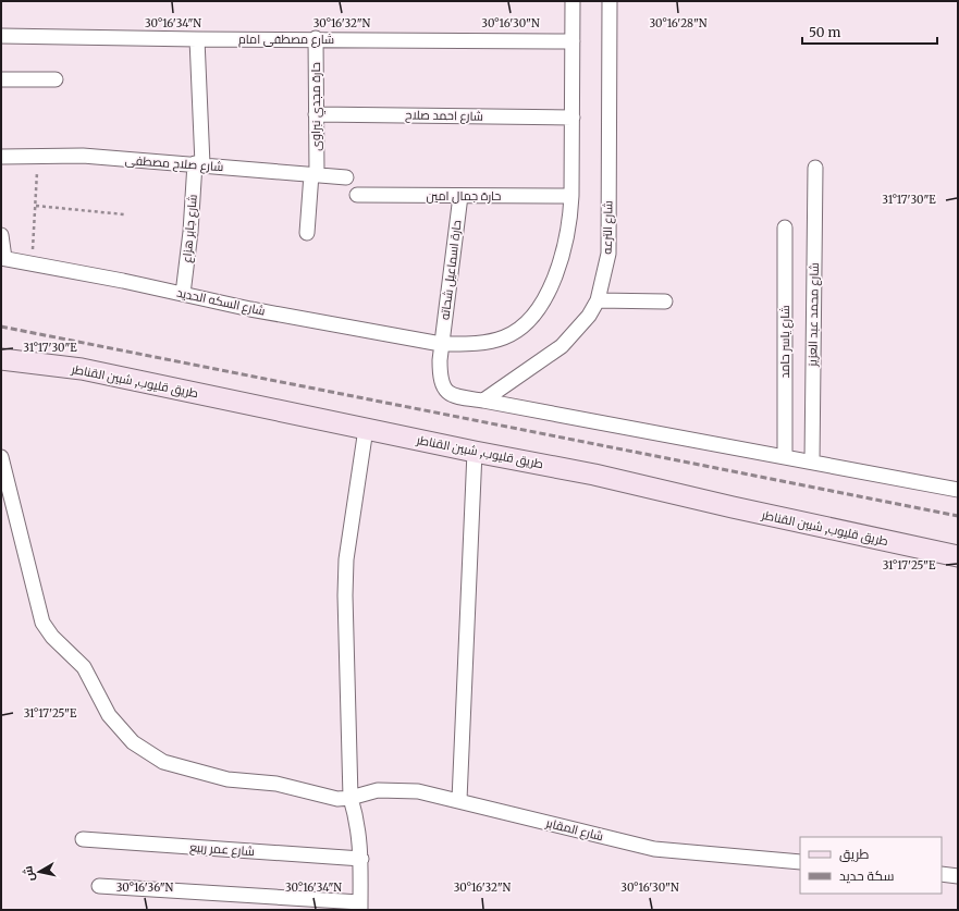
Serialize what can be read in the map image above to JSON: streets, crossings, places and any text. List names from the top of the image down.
{
  "streets": {
    "main road": ["طريق قليوب, شبين القناطر"],
    "street": [
      "شارع مصطفى امام",
      "حارة مجدي نبراوى",
      "شارع احمد صلاح",
      "شارع صلاح مصطفى",
      "حارة جمال امين",
      "شارع الترعه",
      "شارع جابر هزاع",
      "حارة اسماعيل شحاته",
      "شارع السكه الحديد",
      "شارع محمد عبد العزيز",
      "شارع ياسر حامد",
      "شارع المقابر",
      "شارع عمر ربيع"
    ]
  },
  "crossings": [
    ["شارع مصطفى امام", "حارة مجدي نبراوى"],
    ["شارع مصطفى امام", "شارع جابر هزاع"],
    ["حارة مجدي نبراوى", "شارع احمد صلاح"],
    ["حارة مجدي نبراوى", "شارع صلاح مصطفى"],
    ["شارع صلاح مصطفى", "شارع جابر هزاع"],
    ["حارة جمال امين", "حارة اسماعيل شحاته"],
    ["شارع الترعه", "حارة اسماعيل شحاته"],
    ["شارع جابر هزاع", "شارع السكه الحديد"],
    ["حارة اسماعيل شحاته", "شارع السكه الحديد"]
  ],
  "legend": ["طريق", "سكة حديد"],
  "scale_bar": "50 m",
  "north": "left",
  "coordinates": [
    "30°16'34\"N",
    "30°16'32\"N",
    "30°16'30\"N",
    "30°16'28\"N",
    "31°17'30\"E",
    "31°17'25\"E",
    "30°16'36\"N"
  ]
}
